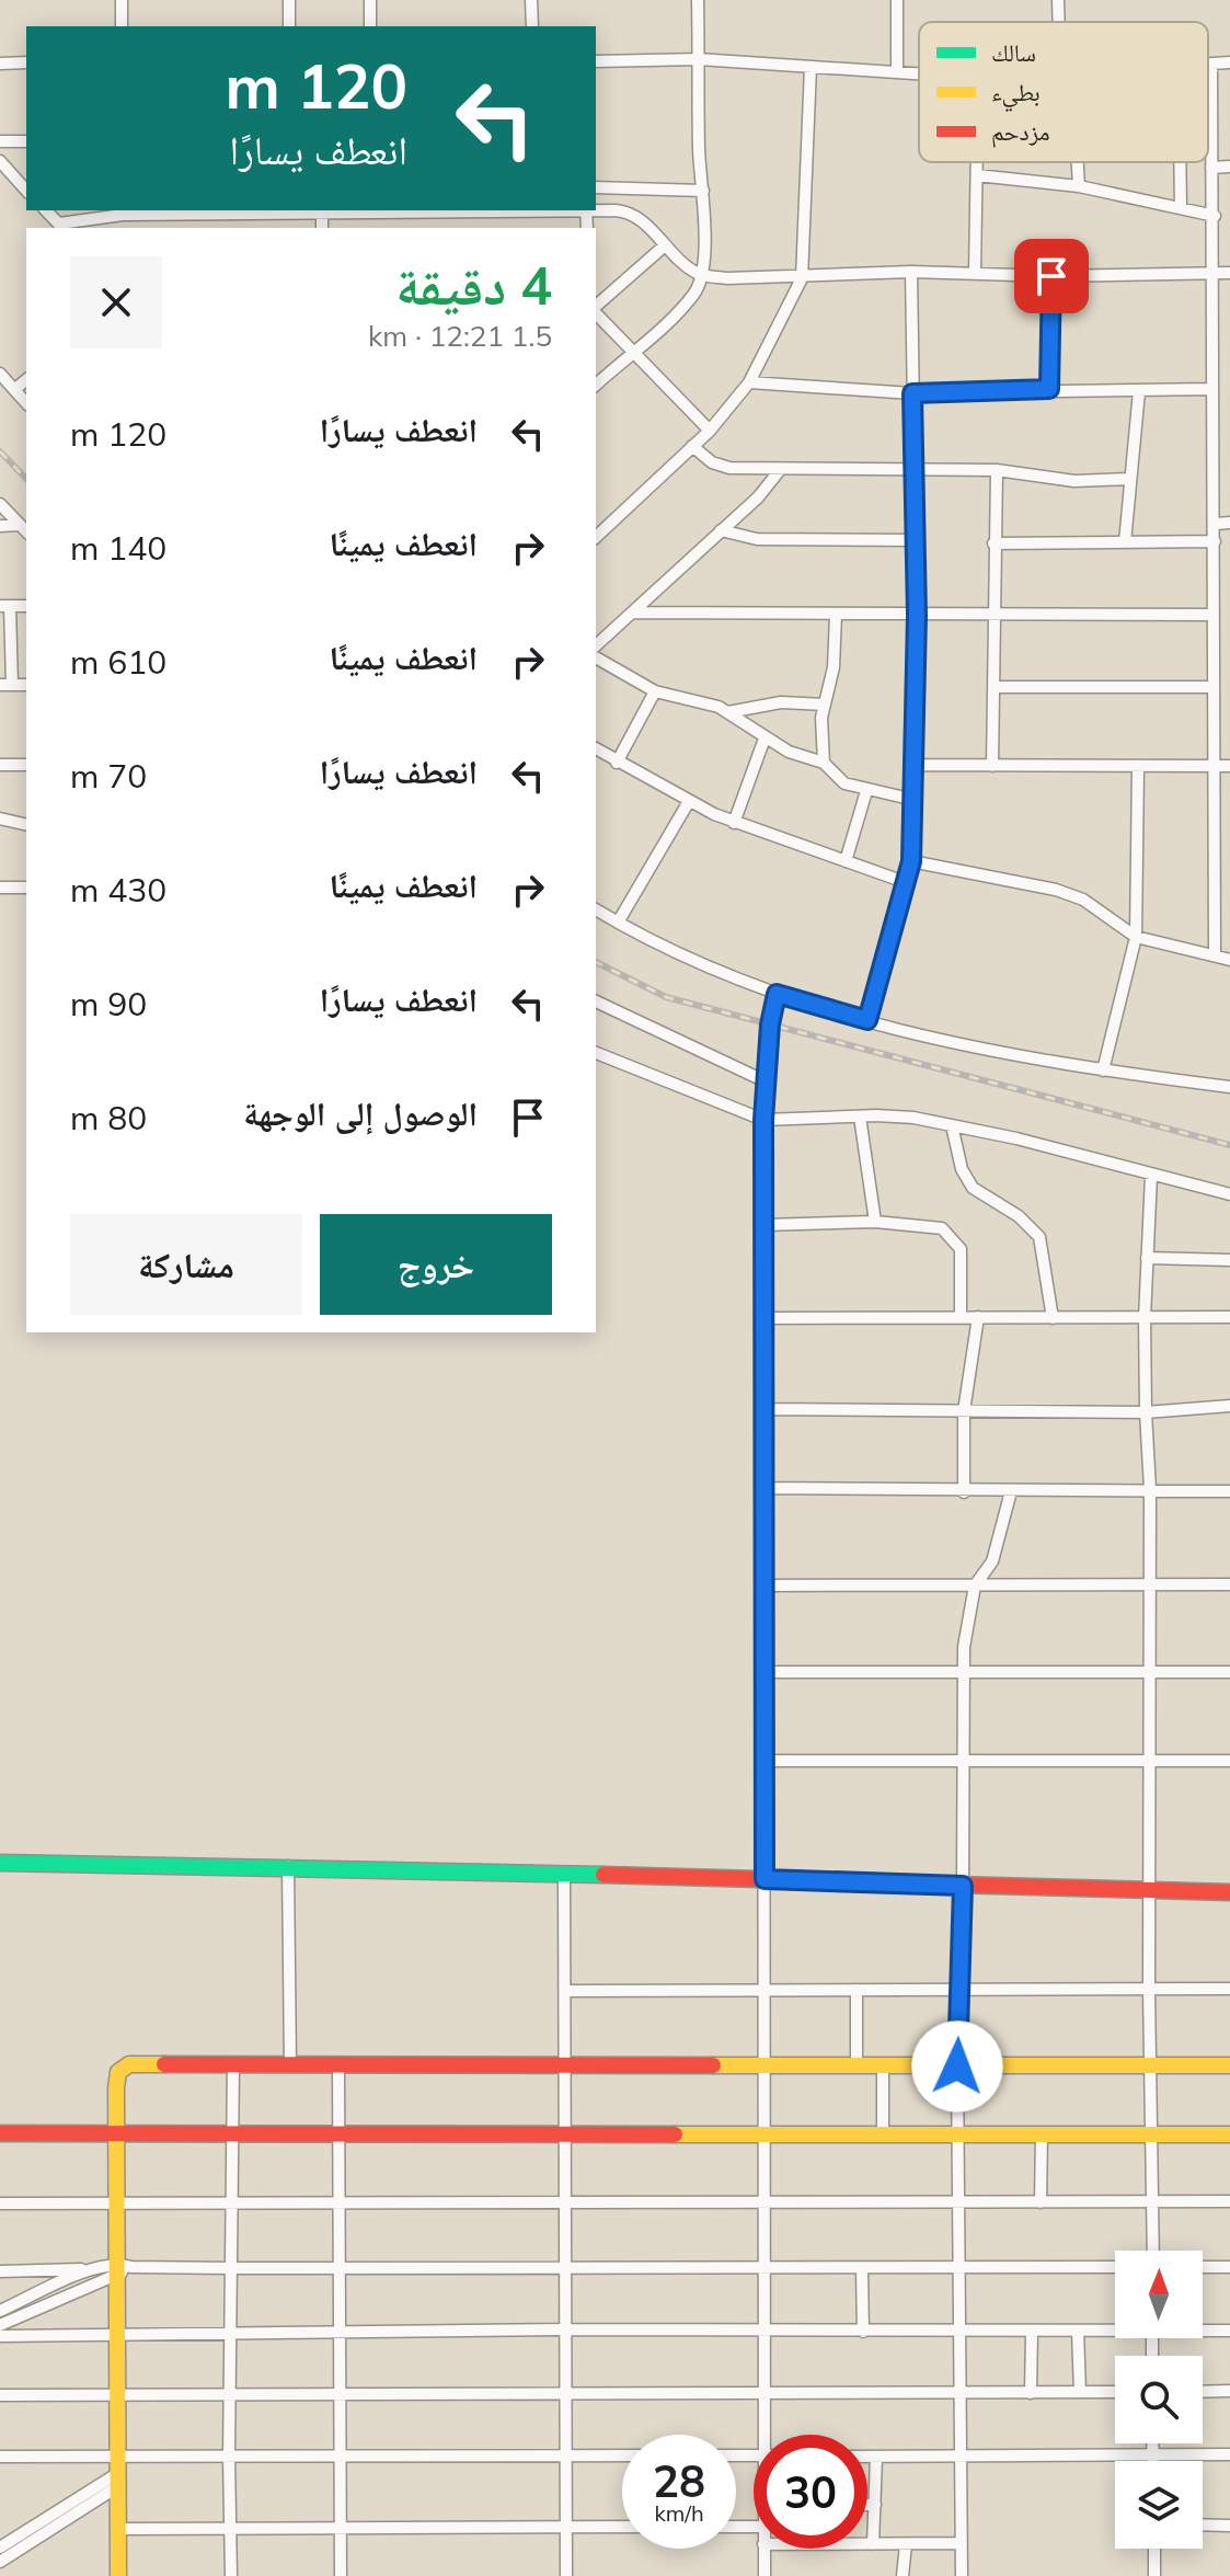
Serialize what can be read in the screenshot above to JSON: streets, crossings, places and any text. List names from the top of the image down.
{
  "legend": ["سالك", "بطيء", "مزدحم"],
  "north": "top",
  "page": {
    "turn": ["120 m", "انعطف يسارًا"],
    "heading": ["4 دقيقة", "1.5 km · 12:21"],
    "list": [
      {
        "name": "انعطف يسارًا",
        "value": "120 m"
      },
      {
        "name": "انعطف يمينًا",
        "value": "140 m"
      },
      {
        "name": "انعطف يمينًا",
        "value": "610 m"
      },
      {
        "name": "انعطف يسارًا",
        "value": "70 m"
      },
      {
        "name": "انعطف يمينًا",
        "value": "430 m"
      },
      {
        "name": "انعطف يسارًا",
        "value": "90 m"
      },
      {
        "name": "الوصول إلى الوجهة",
        "value": "80 m"
      }
    ],
    "buttons": ["خروج", "مشاركة"],
    "speed": "28 km/h",
    "limit": "30"
  }
}
